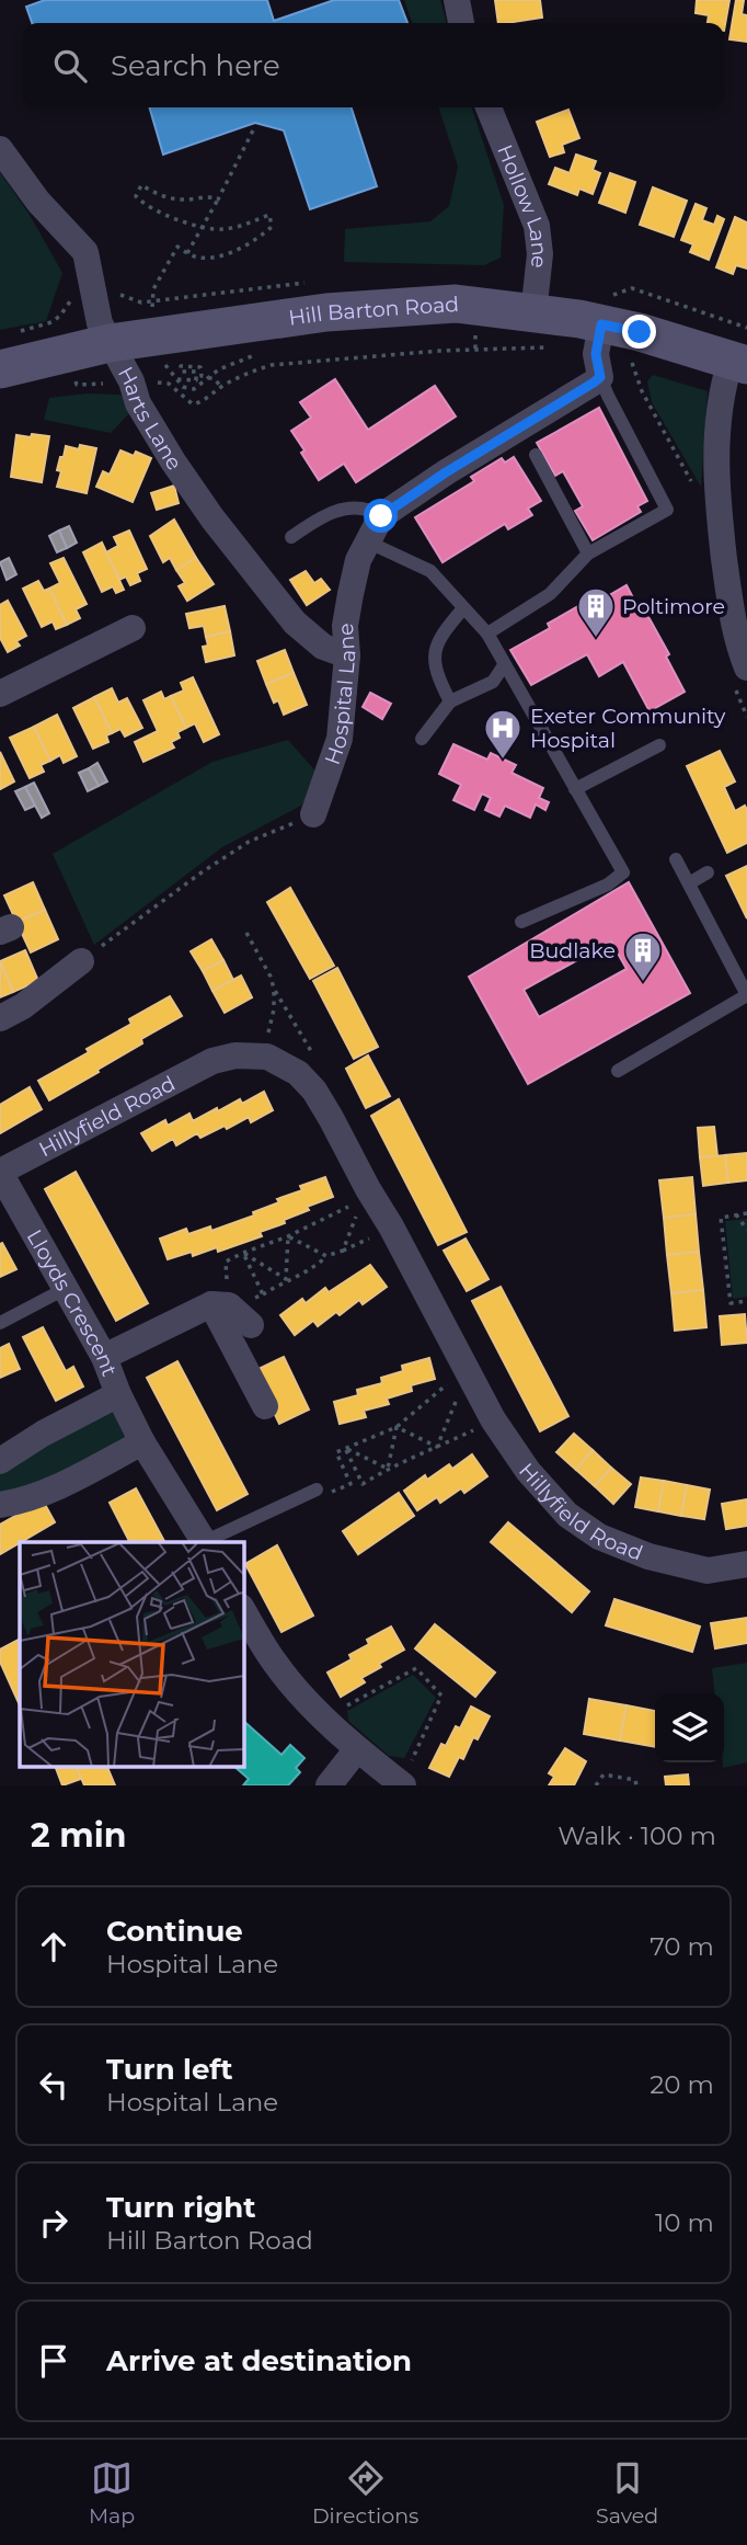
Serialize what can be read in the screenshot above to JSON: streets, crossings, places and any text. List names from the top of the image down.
{
  "streets": {
    "main road": ["Hill Barton Road"],
    "street": [
      "Hollow Lane",
      "Harts Lane",
      "Hospital Lane",
      "Hillyfield Road",
      "Lloyds Crescent"
    ]
  },
  "crossings": [
    ["Hollow Lane", "Hill Barton Road"],
    ["Hill Barton Road", "Harts Lane"],
    ["Hill Barton Road", "Hospital Lane"],
    ["Harts Lane", "Hospital Lane"],
    ["Hillyfield Road", "Lloyds Crescent"]
  ],
  "places": {
    "building": ["Poltimore", "Budlake"],
    "hospital": ["Exeter Community Hospital"]
  },
  "page": {
    "search": "Search here",
    "heading": ["2 min", "Walk · 100 m"],
    "list": [
      ["Continue", "Hospital Lane", "70 m"],
      ["Turn left", "Hospital Lane", "20 m"],
      ["Turn right", "Hill Barton Road", "10 m"],
      "Arrive at destination"
    ],
    "nav": ["Map", "Directions", "Saved"]
  }
}
